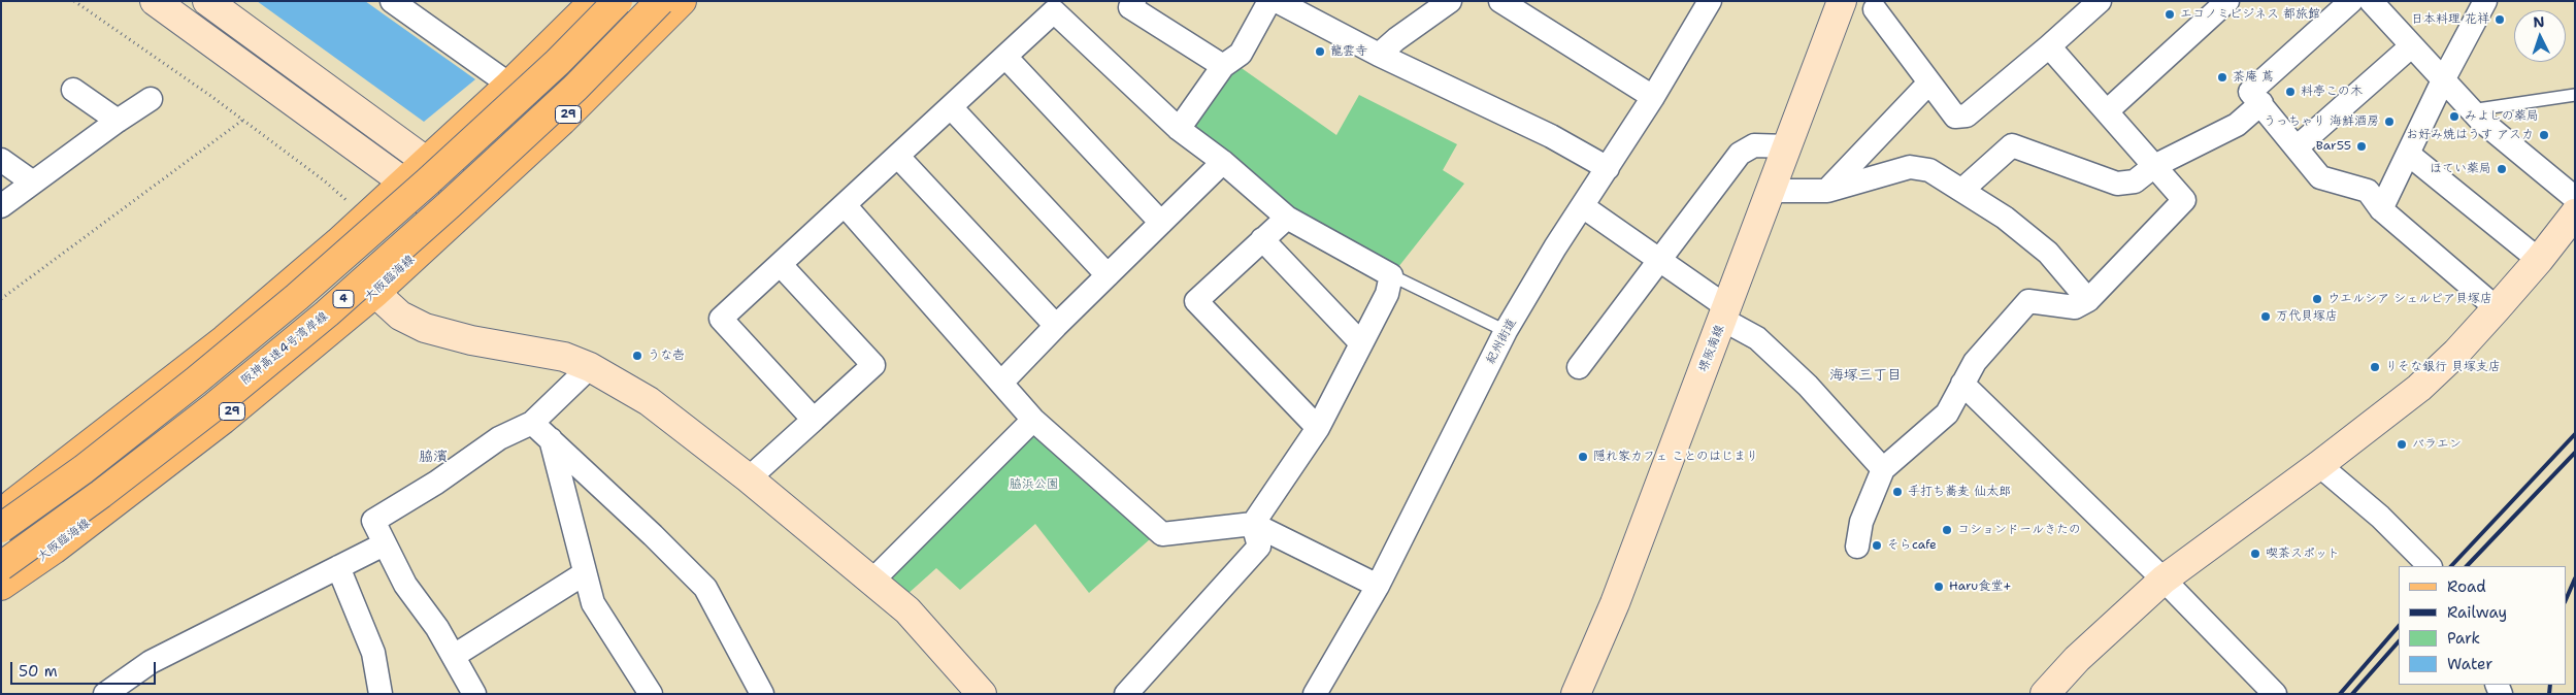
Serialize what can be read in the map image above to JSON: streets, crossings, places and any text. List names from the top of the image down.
{
  "streets": {
    "main road": [
      "29",
      "大阪臨海線",
      "4",
      "阪神高速4号湾岸線"
    ],
    "street": ["紀州街道", "堺阪南線"]
  },
  "districts": ["海塚三丁目", "脇濱"],
  "parks": ["脇浜公園"],
  "places": [
    "エコノミビジネス 都旅館",
    "日本料理 花祥",
    "龍雲寺",
    "茶庵 蔦",
    "料亭この木",
    "みよしの薬局",
    "うっちゃり 海鮮酒房",
    "お好み焼はうす アスカ",
    "Bar55",
    "ほてい薬局",
    "ウエルシア シェルピア貝塚店",
    "万代貝塚店",
    "うな壱",
    "りそな銀行 貝塚支店",
    "バラエン",
    "隠れ家カフェ ことのはじまり",
    "手打ち蕎麦 仙太郎",
    "コションドールきたの",
    "そらcafe",
    "喫茶スポット",
    "Haru食堂+"
  ],
  "legend": [
    "Road",
    "Railway",
    "Park",
    "Water"
  ],
  "scale_bar": "50 m",
  "north": "top"
}
